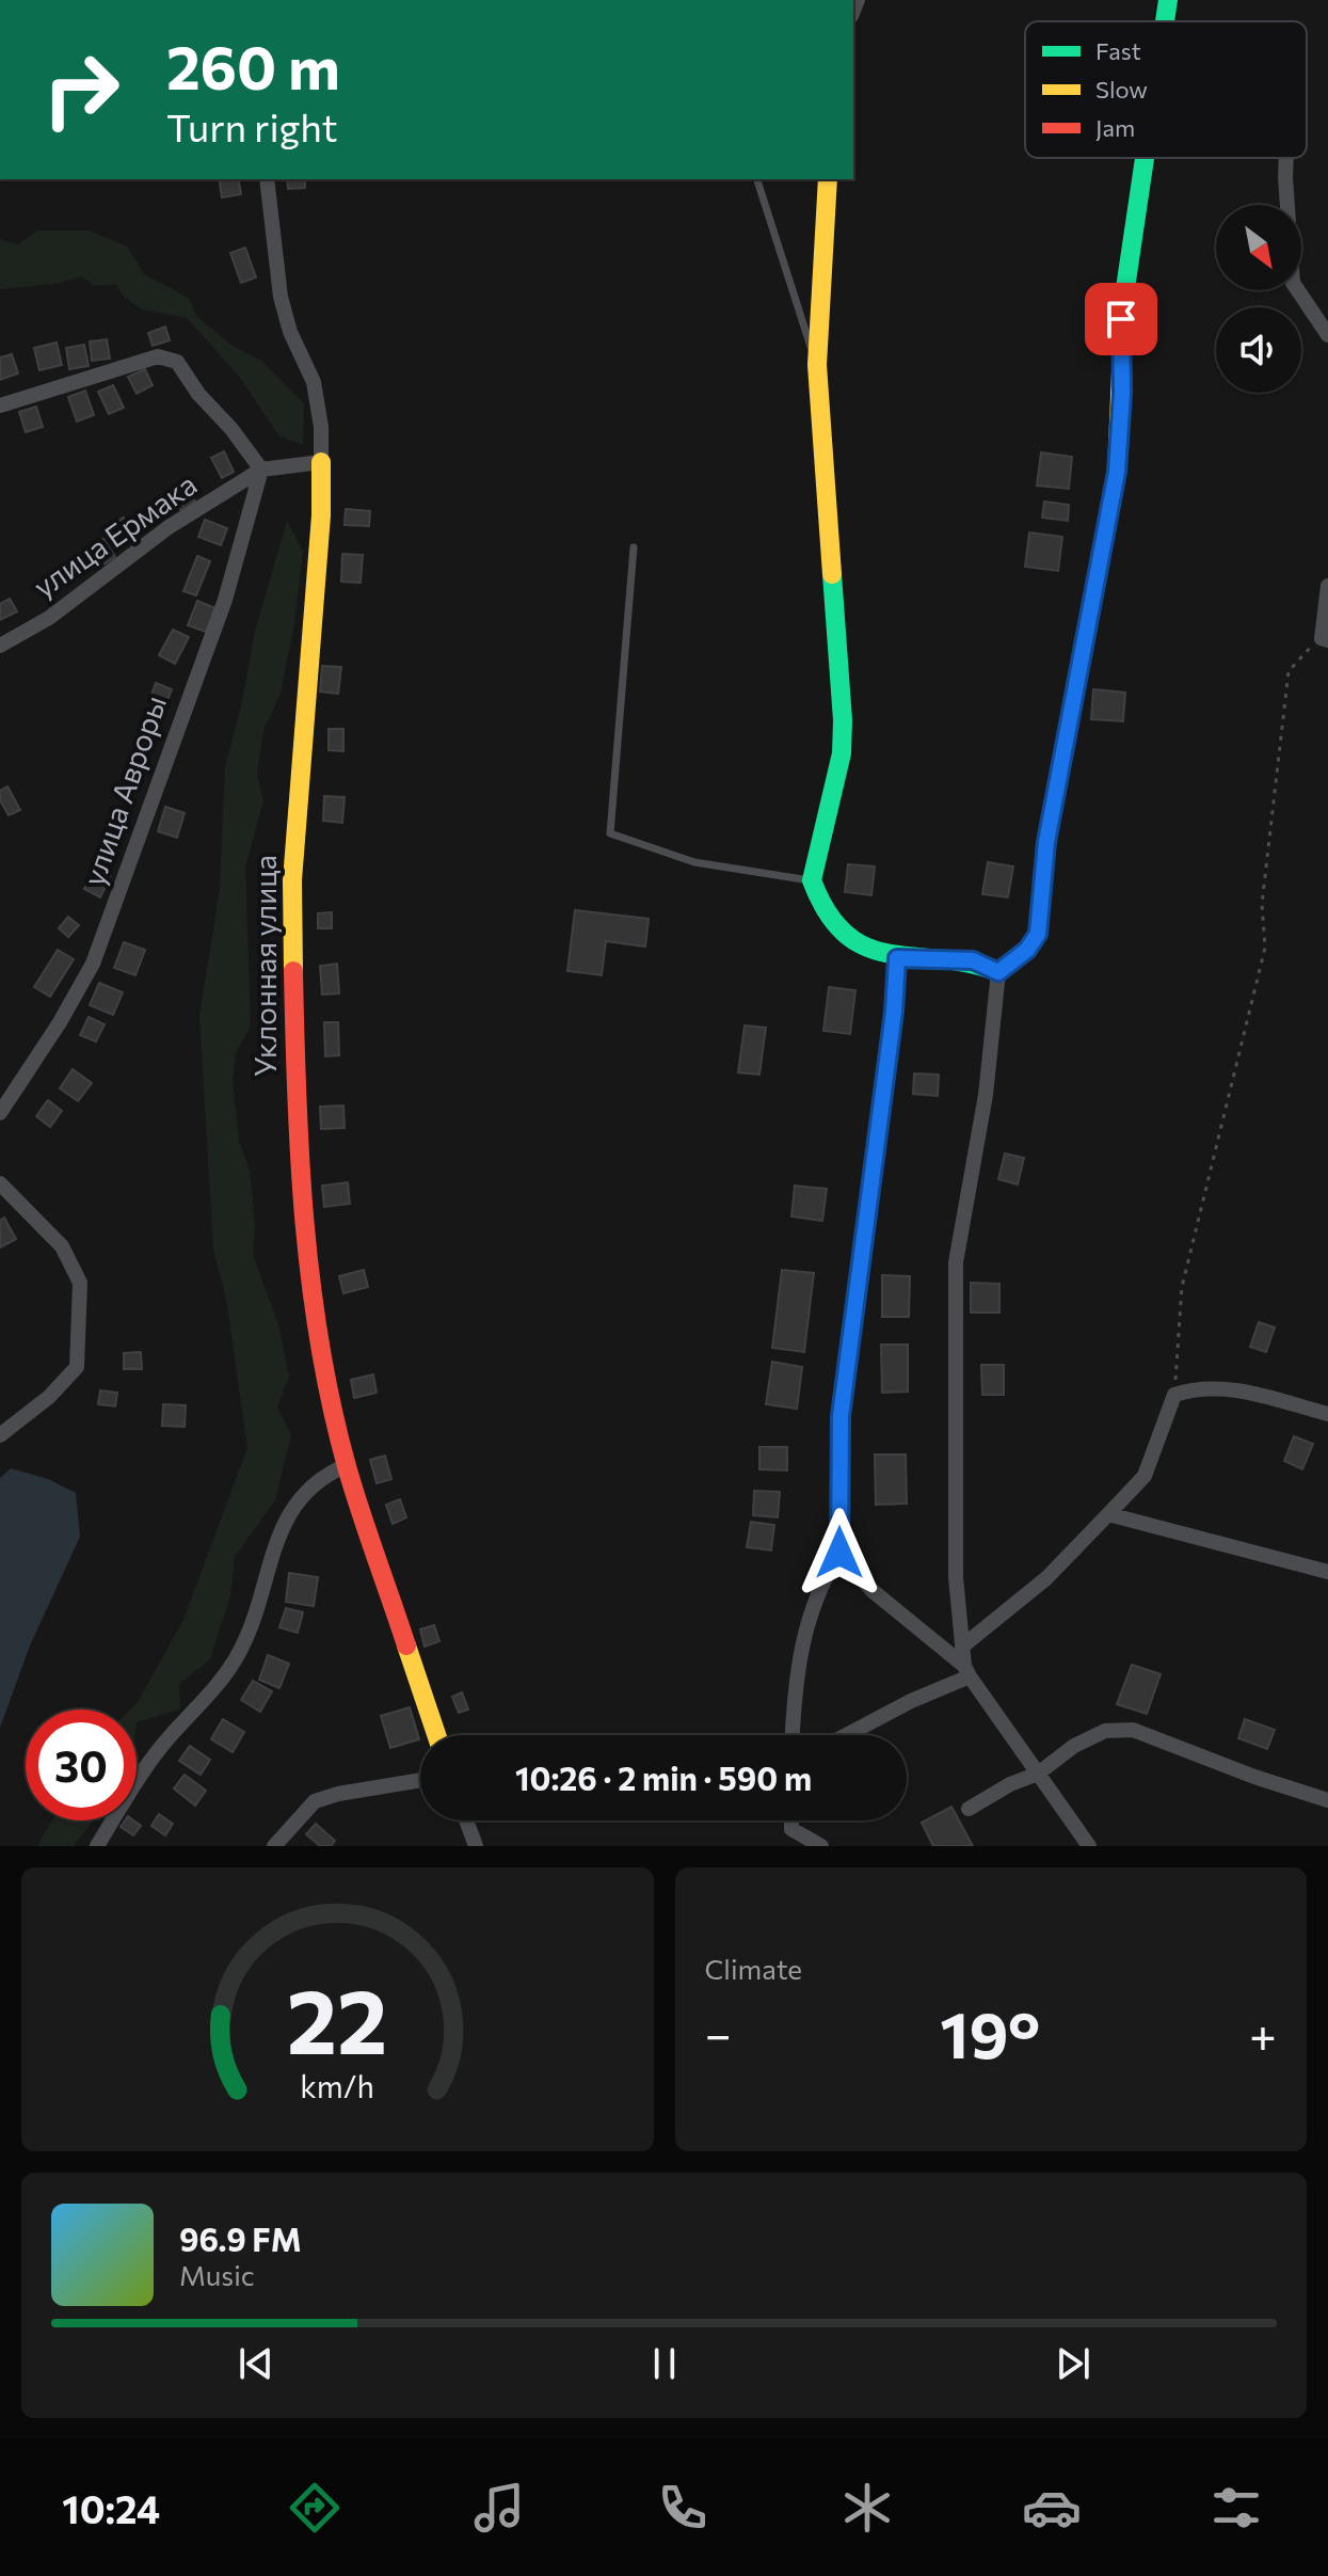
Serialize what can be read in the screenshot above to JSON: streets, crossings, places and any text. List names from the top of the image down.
{
  "streets": {
    "street": ["улица Ермака", "улица Авроры", "Уклонная улица"]
  },
  "crossings": [
    ["улица Ермака", "улица Авроры"]
  ],
  "legend": ["Fast", "Slow", "Jam"],
  "north": "bottom right",
  "page": {
    "turn": ["260 m", "Turn right"],
    "limit": "30",
    "trip": "10:26 · 2 min · 590 m",
    "tile": "Climate",
    "heat": ["−", "19°", "+"],
    "song": ["96.9 FM", "Music"],
    "tabs": "10:24",
    "gauge": ["22", "km/h"]
  }
}
